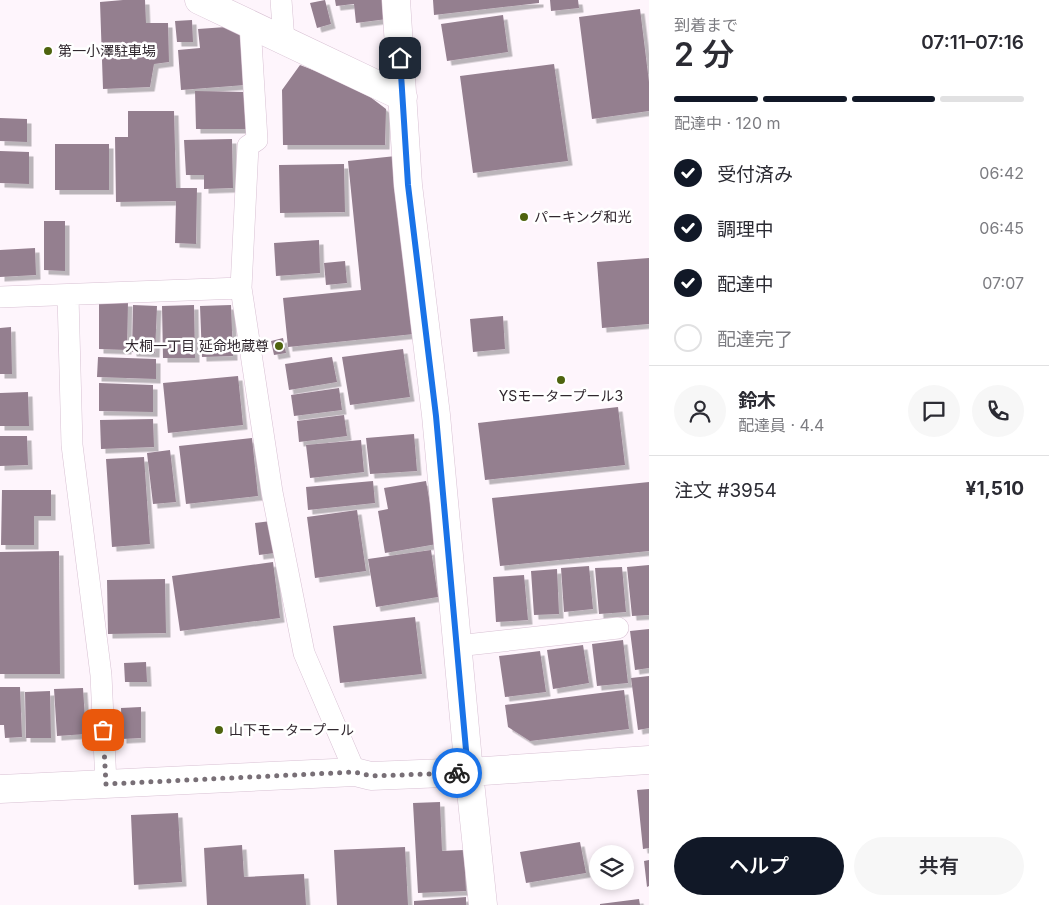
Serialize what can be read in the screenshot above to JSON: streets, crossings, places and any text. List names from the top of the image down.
{
  "places": [
    "第一小澤駐車場",
    "パーキング和光",
    "大桐一丁目 延命地蔵尊",
    "YSモータープール3",
    "山下モータープール"
  ],
  "page": {
    "heading": ["2 分", "到着まで", "07:11–07:16"],
    "panel": [
      "鈴木",
      "配達員 · 4.4",
      "注文 #3954",
      "¥1,510"
    ],
    "bar": "配達中 · 120 m",
    "list": [
      ["受付済み", "06:42"],
      ["調理中", "06:45"],
      ["配達中", "07:07"],
      "配達完了"
    ],
    "buttons": ["ヘルプ", "共有"]
  }
}
